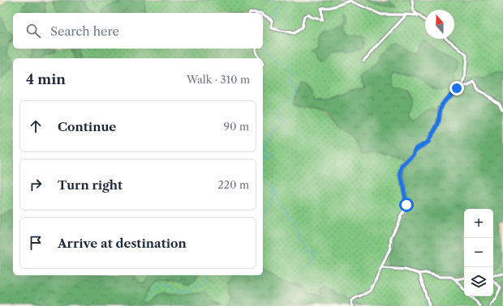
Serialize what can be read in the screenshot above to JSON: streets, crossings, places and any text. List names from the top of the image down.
{
  "north": "top",
  "page": {
    "search": "Search here",
    "heading": ["4 min", "Walk · 310 m"],
    "list": [
      ["Continue", "90 m"],
      ["Turn right", "220 m"],
      "Arrive at destination"
    ],
    "map_buttons": ["+", "−"]
  }
}
